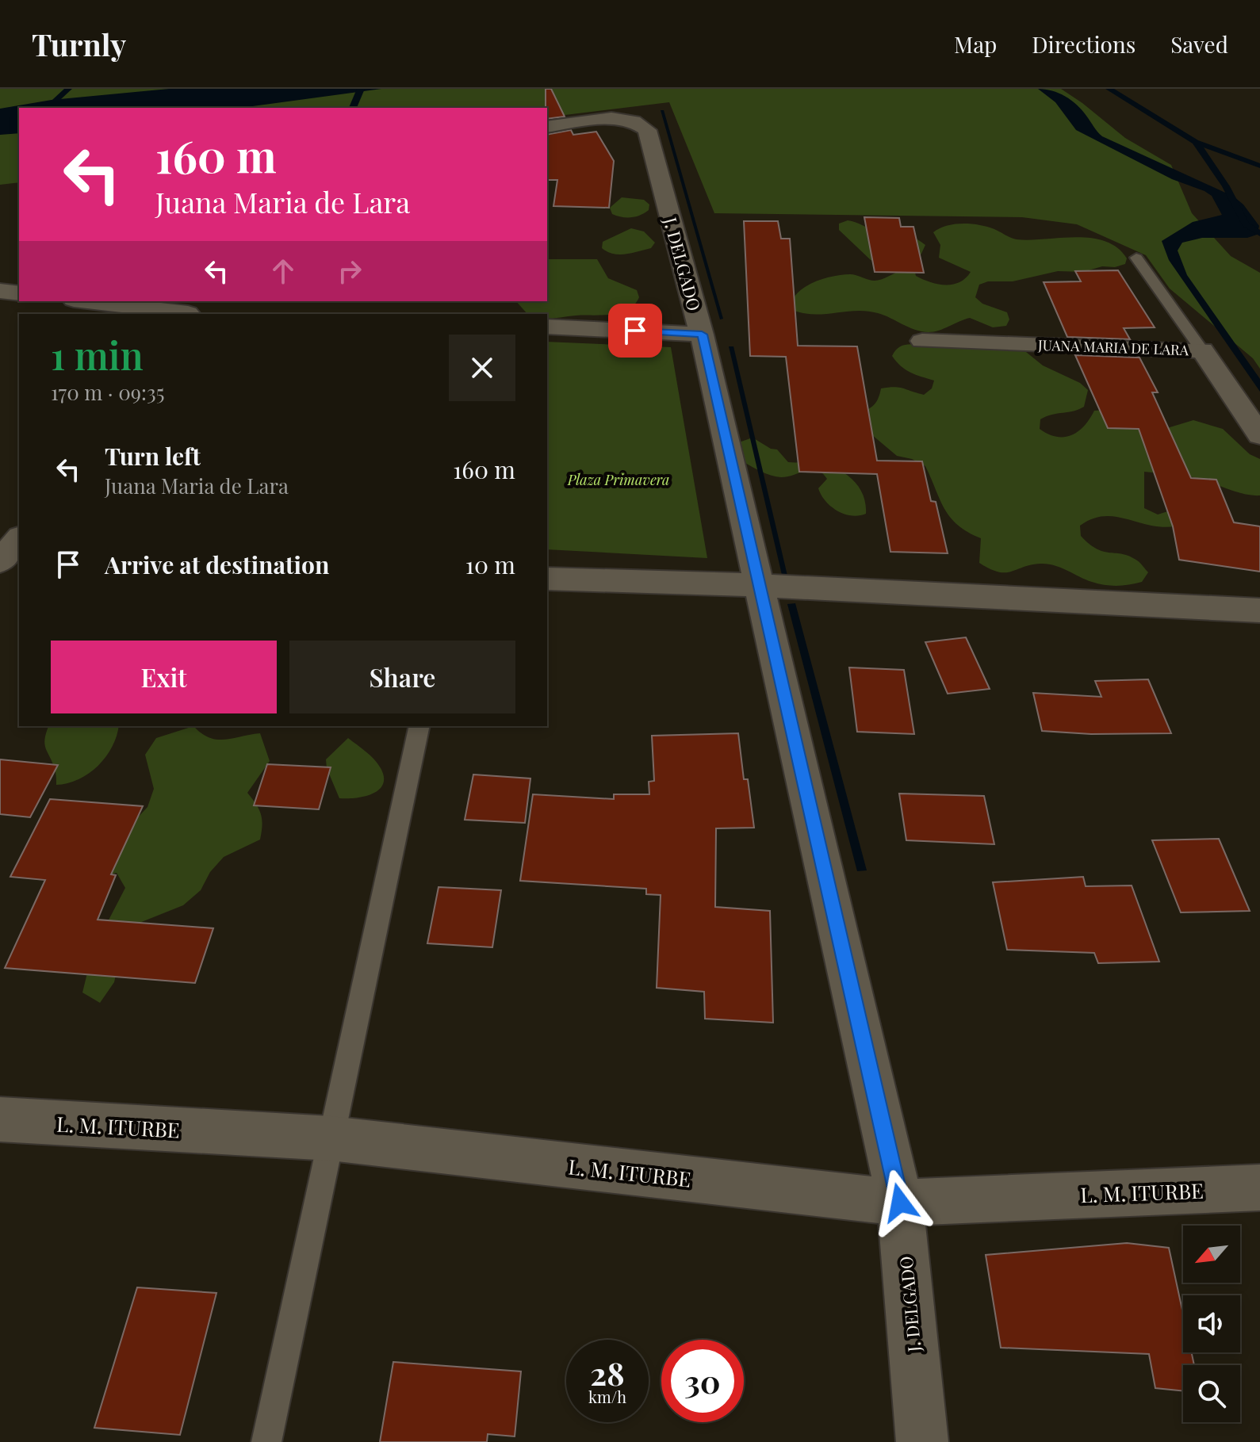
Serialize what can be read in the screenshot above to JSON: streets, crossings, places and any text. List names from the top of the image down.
{
  "streets": {
    "street": ["J. DELGADO", "JUANA MARIA DE LARA", "L. M. ITURBE"]
  },
  "crossings": [
    ["J. DELGADO", "L. M. ITURBE"]
  ],
  "parks": ["Plaza Primavera"],
  "north": "bottom left",
  "page": {
    "header": "Turnly",
    "nav": ["Map", "Directions", "Saved"],
    "turn": ["160 m", "Juana Maria de Lara"],
    "heading": ["1 min", "170 m · 09:35"],
    "list": [
      {
        "name": "Turn left",
        "note": "Juana Maria de Lara",
        "value": "160 m"
      },
      {
        "name": "Arrive at destination",
        "value": "10 m"
      }
    ],
    "buttons": ["Exit", "Share"],
    "speed": "28 km/h",
    "limit": "30"
  }
}
